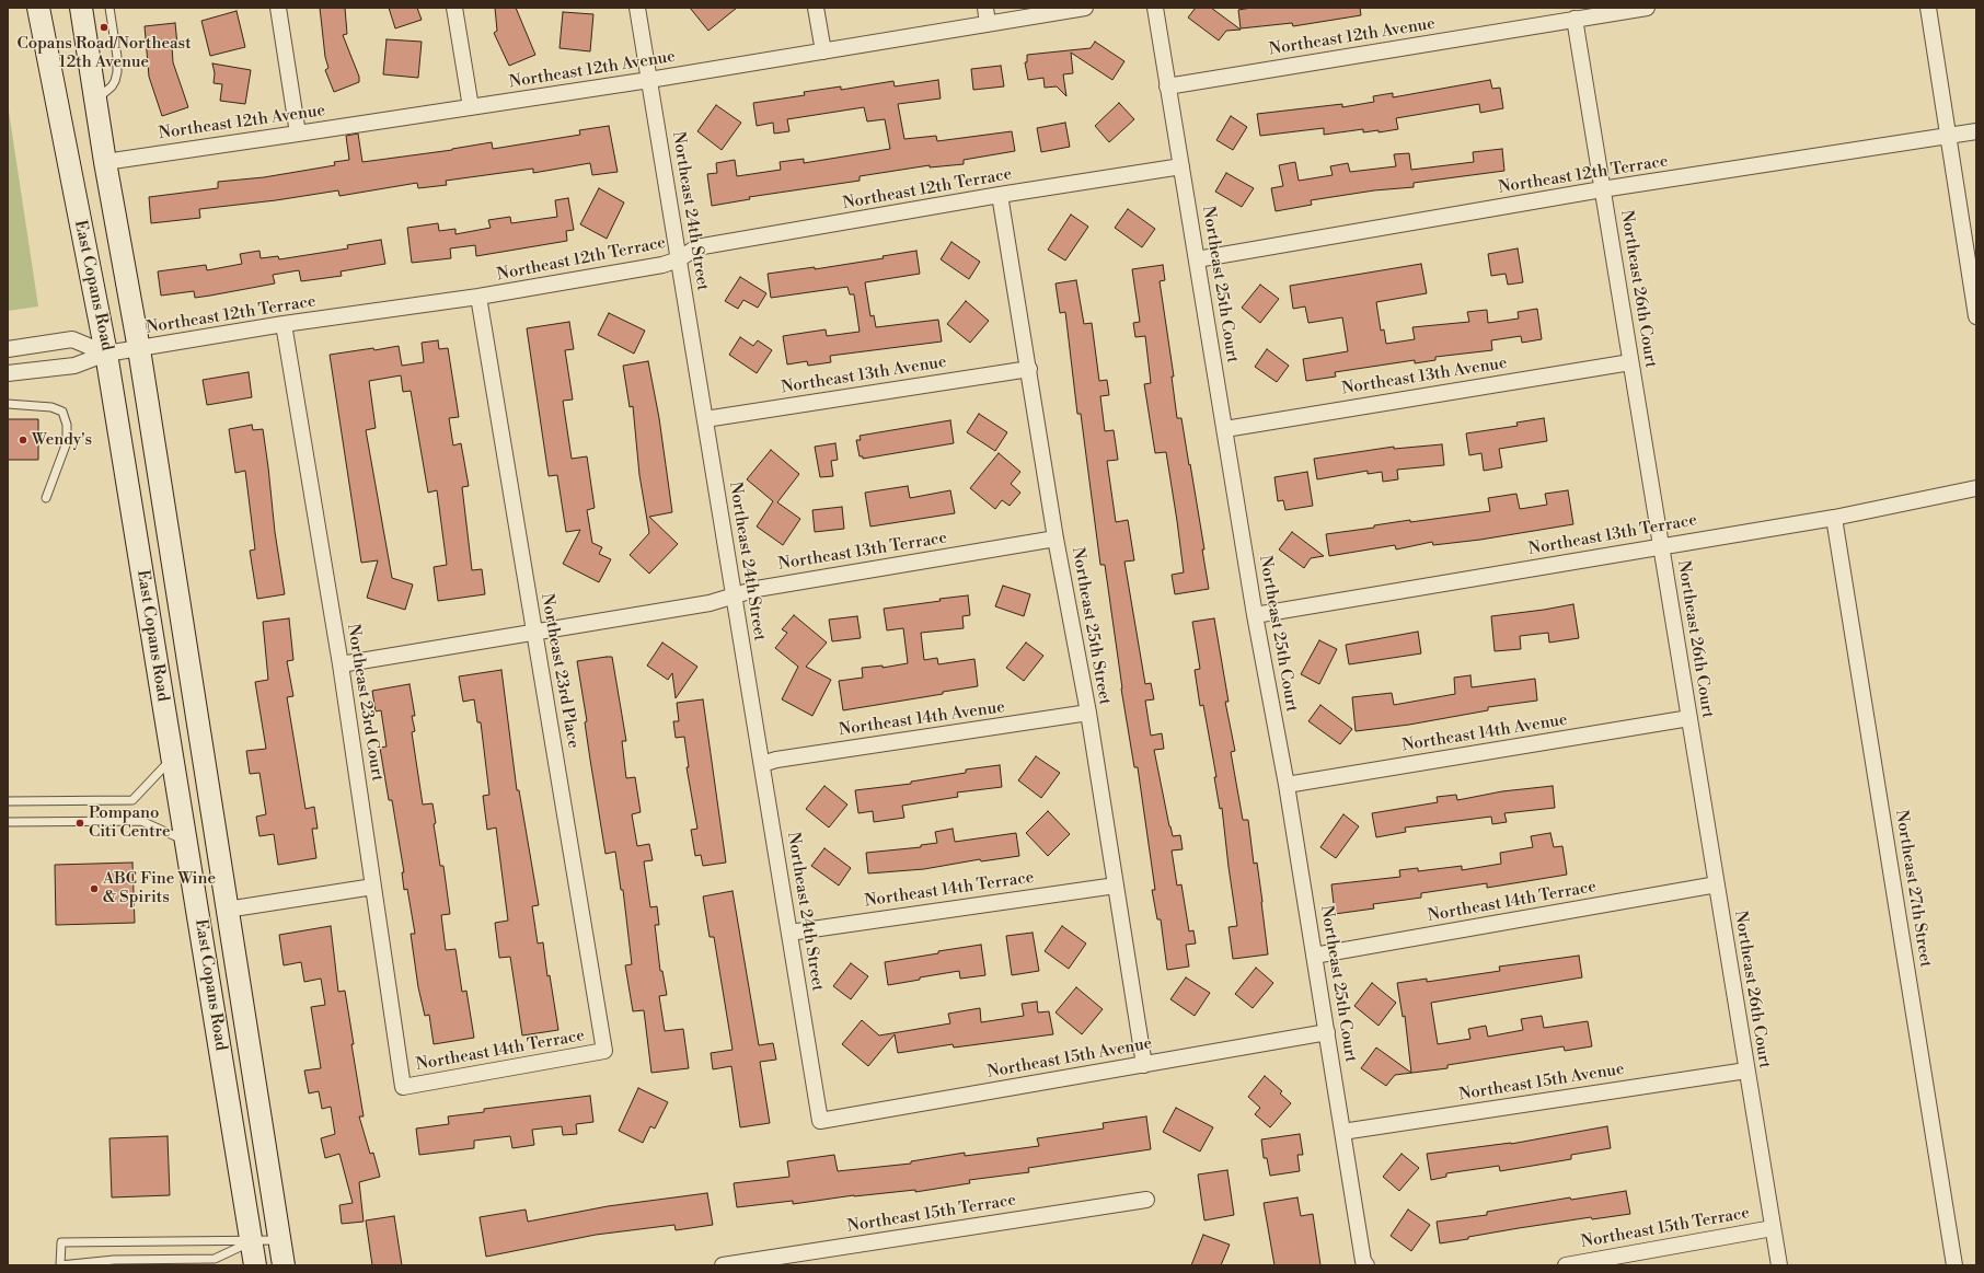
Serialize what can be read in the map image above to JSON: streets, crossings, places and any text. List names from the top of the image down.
{
  "streets": {
    "main road": ["East Copans Road"],
    "street": [
      "Northeast 12th Avenue",
      "Northeast 12th Terrace",
      "Northeast 24th Street",
      "Northeast 25th Court",
      "Northeast 26th Court",
      "Northeast 13th Avenue",
      "Northeast 13th Terrace",
      "Northeast 25th Street",
      "Northeast 23rd Place",
      "Northeast 23rd Court",
      "Northeast 14th Avenue",
      "Northeast 27th Street",
      "Northeast 14th Terrace",
      "Northeast 15th Avenue",
      "Northeast 15th Terrace"
    ]
  },
  "crossings": [
    ["Northeast 12th Avenue", "Northeast 24th Street"],
    ["Northeast 12th Avenue", "Northeast 25th Court"],
    ["Northeast 12th Avenue", "East Copans Road"],
    ["Northeast 12th Avenue", "Northeast 26th Court"],
    ["Northeast 12th Terrace", "Northeast 24th Street"],
    ["Northeast 12th Terrace", "Northeast 25th Court"],
    ["Northeast 12th Terrace", "East Copans Road"],
    ["Northeast 12th Terrace", "Northeast 26th Court"],
    ["Northeast 12th Terrace", "Northeast 25th Street"],
    ["Northeast 12th Terrace", "Northeast 23rd Place"],
    ["Northeast 12th Terrace", "Northeast 23rd Court"],
    ["Northeast 24th Street", "Northeast 13th Avenue"],
    ["Northeast 24th Street", "Northeast 13th Terrace"],
    ["Northeast 24th Street", "Northeast 14th Avenue"],
    ["Northeast 24th Street", "Northeast 14th Terrace"],
    ["Northeast 24th Street", "Northeast 15th Avenue"],
    ["Northeast 25th Court", "Northeast 13th Avenue"],
    ["Northeast 25th Court", "Northeast 13th Terrace"],
    ["Northeast 25th Court", "Northeast 14th Avenue"],
    ["Northeast 25th Court", "Northeast 14th Terrace"],
    ["Northeast 25th Court", "Northeast 15th Avenue"],
    ["Northeast 26th Court", "Northeast 13th Avenue"],
    ["Northeast 26th Court", "Northeast 13th Terrace"],
    ["Northeast 26th Court", "Northeast 14th Avenue"],
    ["Northeast 26th Court", "Northeast 14th Terrace"],
    ["Northeast 26th Court", "Northeast 15th Avenue"],
    ["Northeast 26th Court", "Northeast 15th Terrace"],
    ["Northeast 13th Avenue", "Northeast 25th Street"],
    ["Northeast 13th Terrace", "Northeast 25th Street"],
    ["Northeast 13th Terrace", "Northeast 23rd Place"],
    ["Northeast 13th Terrace", "Northeast 23rd Court"],
    ["Northeast 13th Terrace", "Northeast 27th Street"],
    ["Northeast 25th Street", "Northeast 14th Avenue"],
    ["Northeast 25th Street", "Northeast 14th Terrace"],
    ["Northeast 25th Street", "Northeast 15th Avenue"],
    ["Northeast 23rd Place", "Northeast 14th Terrace"],
    ["Northeast 23rd Court", "Northeast 14th Terrace"]
  ],
  "places": [
    "Copans Road/Northeast 12th Avenue",
    "Wendy's",
    "Pompano Citi Centre",
    "ABC Fine Wine & Spirits"
  ]
}
